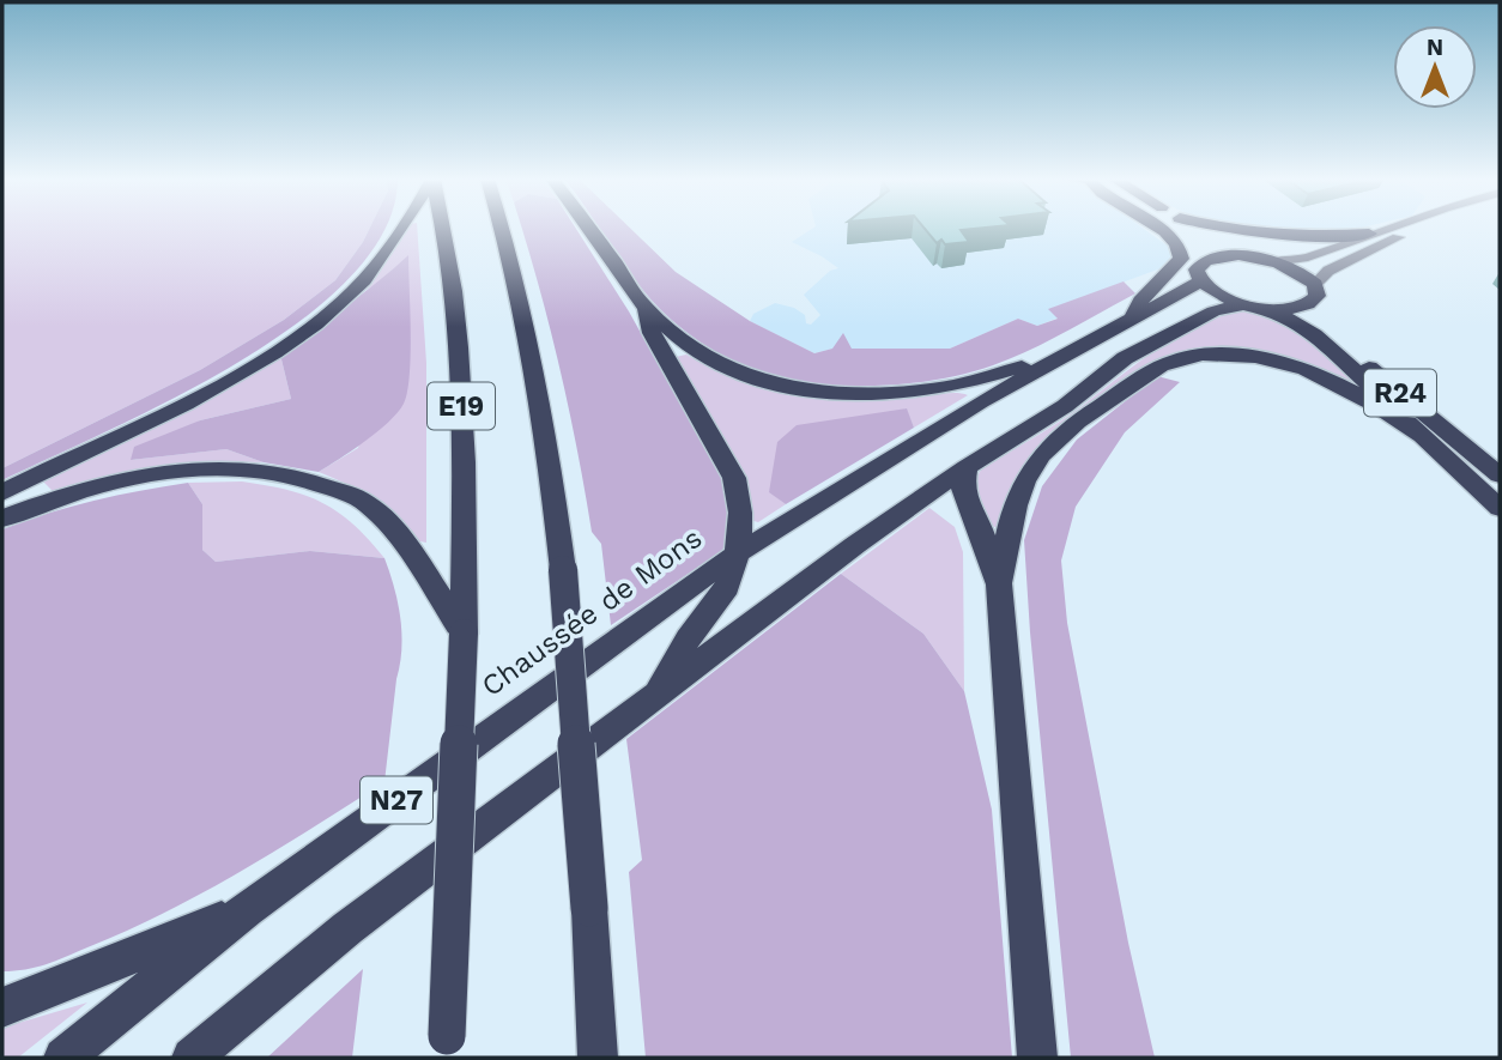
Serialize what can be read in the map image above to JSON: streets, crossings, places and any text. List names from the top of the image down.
{
  "streets": {
    "highway": [
      "R24",
      "E19",
      "Chaussée de Mons",
      "N27"
    ]
  },
  "crossings": [
    ["R24", "Chaussée de Mons"],
    ["R24", "N27"]
  ],
  "north": "top"
}
